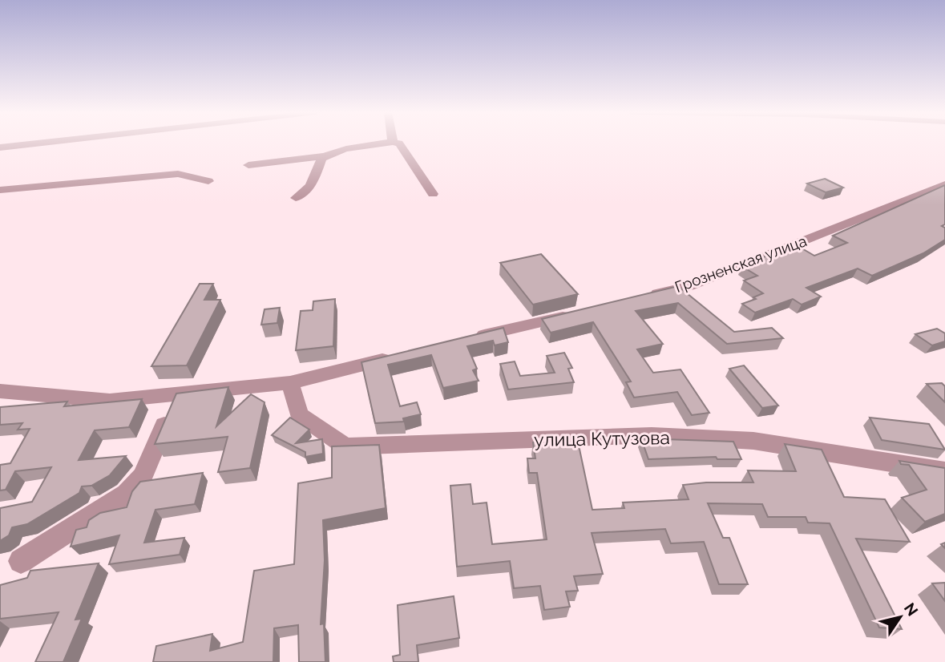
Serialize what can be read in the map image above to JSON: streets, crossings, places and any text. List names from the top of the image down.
{
  "streets": {
    "street": ["Грозненская улица", "улица Кутузова"]
  },
  "north": "top right"
}
